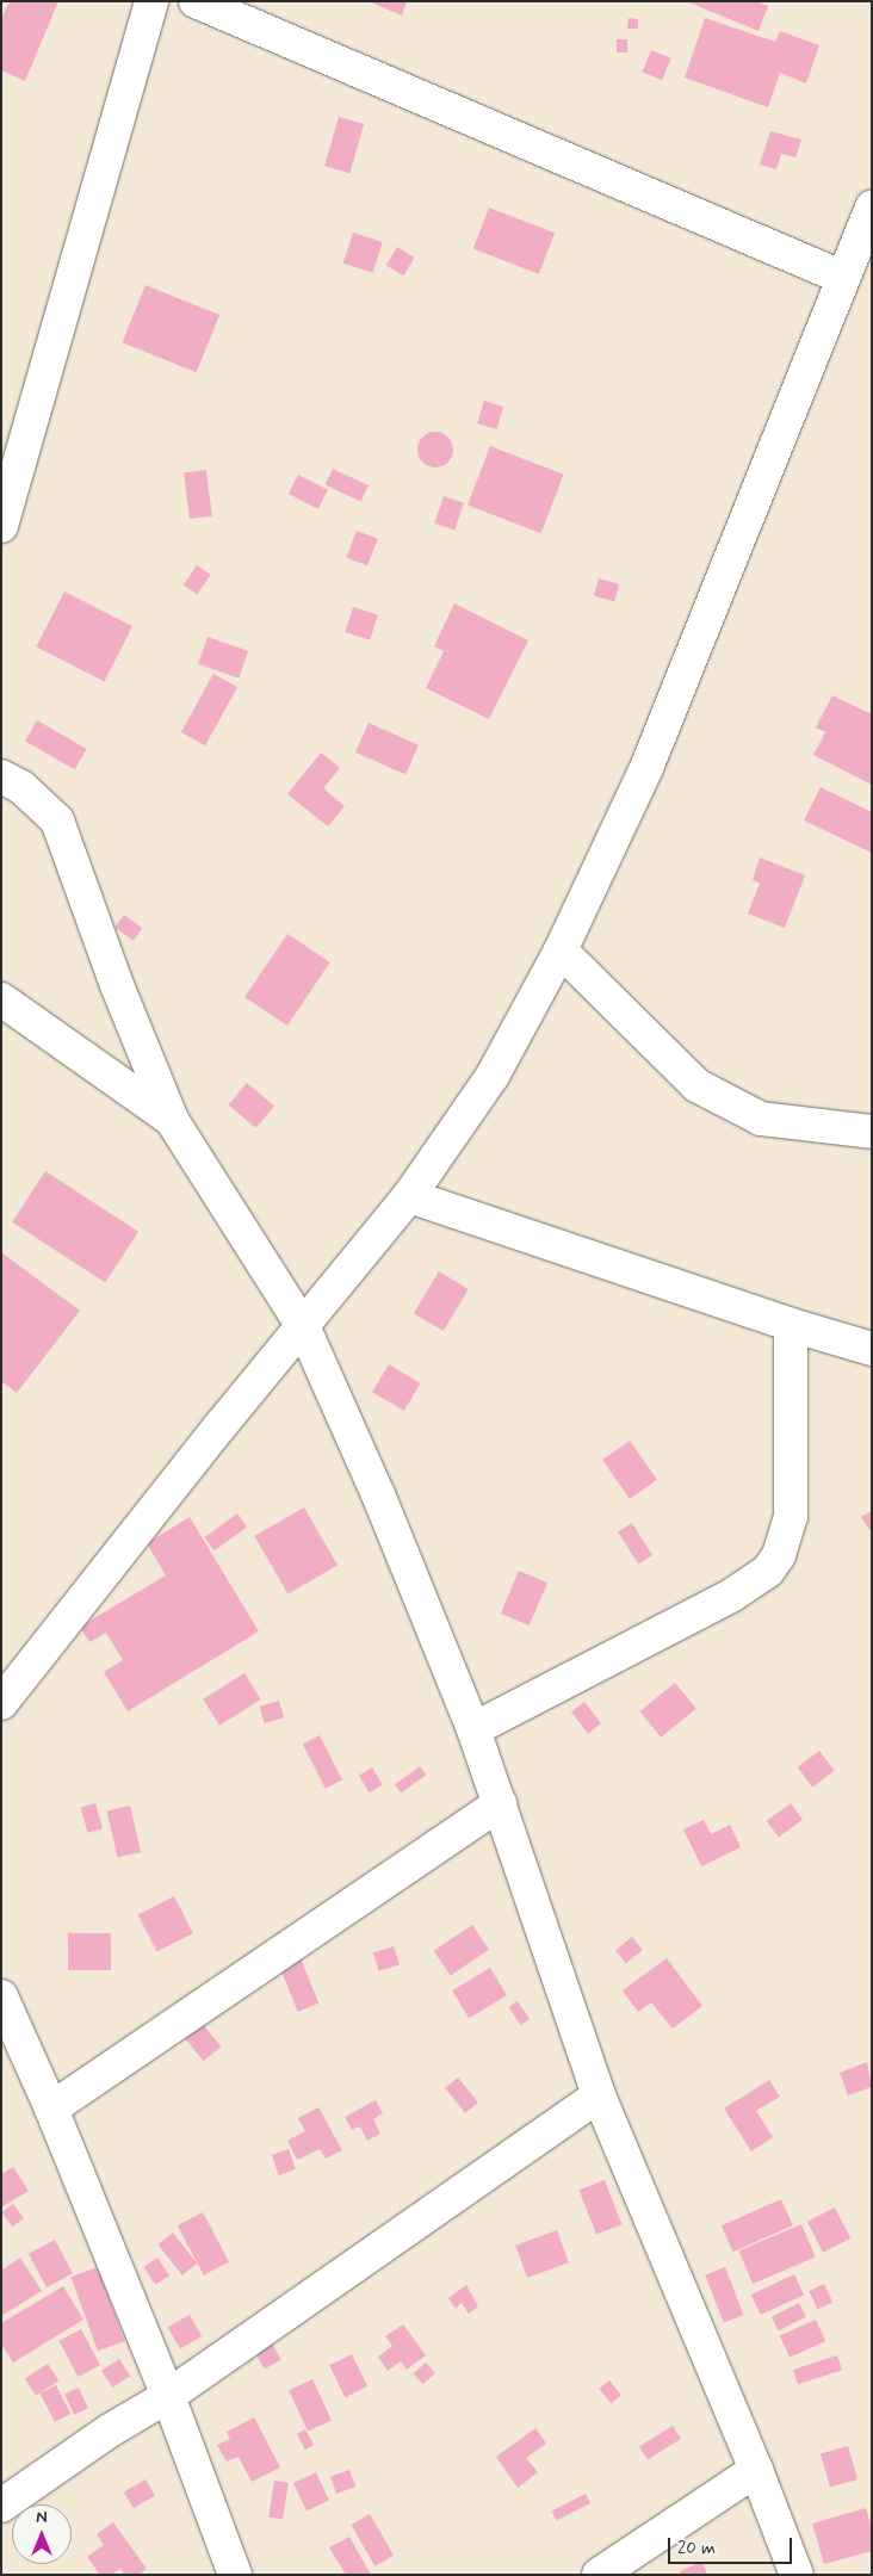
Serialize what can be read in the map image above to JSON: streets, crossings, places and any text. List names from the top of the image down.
{
  "scale_bar": "20 m",
  "north": "top"
}
